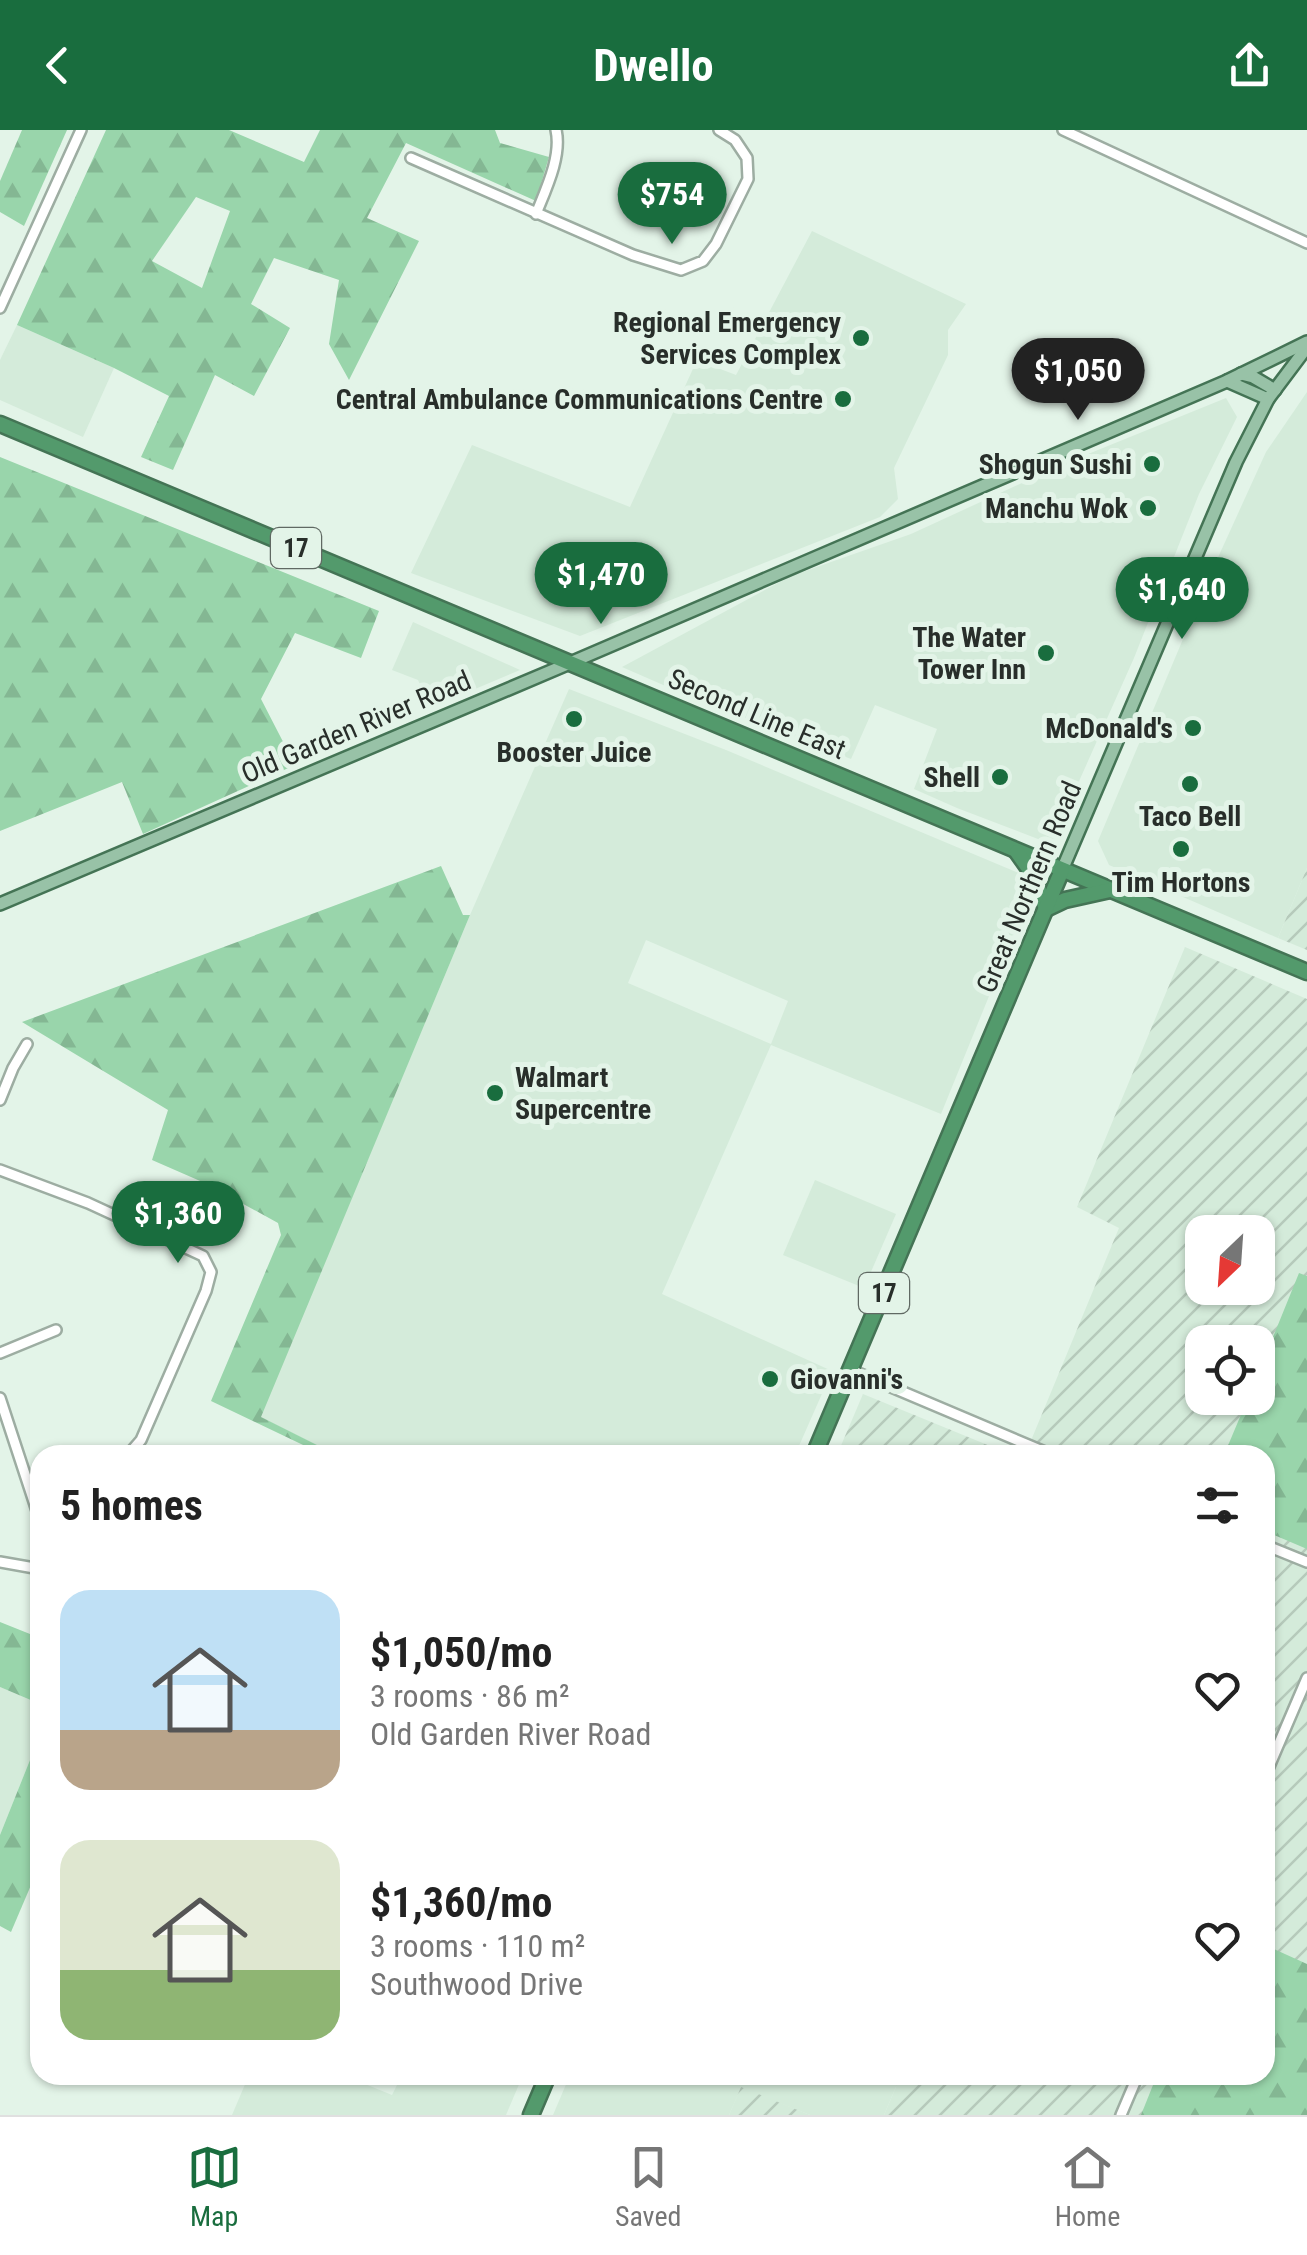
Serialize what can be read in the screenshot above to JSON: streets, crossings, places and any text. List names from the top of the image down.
{
  "streets": {
    "highway": ["17", "Second Line East", "Great Northern Road"],
    "main road": ["Old Garden River Road"]
  },
  "crossings": [
    ["Second Line East", "Old Garden River Road"],
    ["Second Line East", "Great Northern Road"],
    ["Old Garden River Road", "Great Northern Road"]
  ],
  "places": [
    "Regional Emergency Services Complex",
    "Central Ambulance Communications Centre",
    "Shogun Sushi",
    "Manchu Wok",
    "The Water Tower Inn",
    "Booster Juice",
    "McDonald's",
    "Shell",
    "Taco Bell",
    "Tim Hortons",
    "Walmart Supercentre",
    "Giovanni's"
  ],
  "north": "bottom left",
  "page": {
    "header": "Dwello",
    "price": [
      "$754",
      "$1,050",
      "$1,470",
      "$1,640",
      "$1,360"
    ],
    "heading": "5 homes",
    "list": [
      {
        "name": "$1,050/mo",
        "note": "3 rooms · 86 m² · Old Garden River Road"
      },
      {
        "name": "$1,360/mo",
        "note": "3 rooms · 110 m² · Southwood Drive"
      }
    ],
    "tabs": ["Map", "Saved", "Home"]
  }
}
